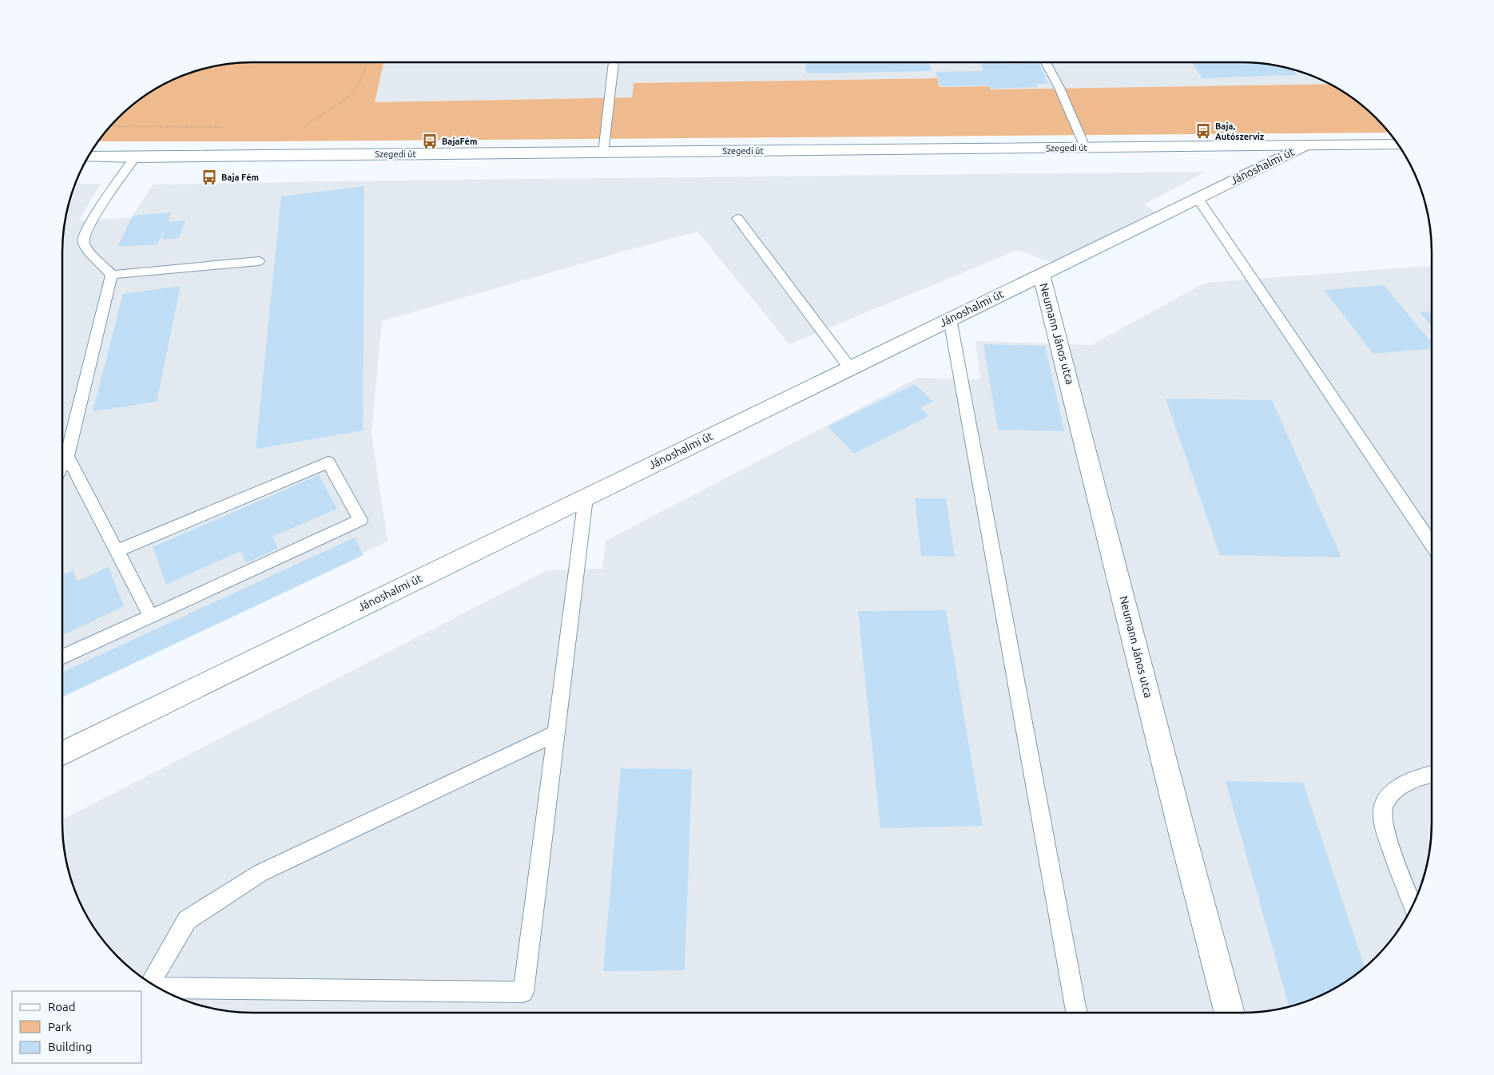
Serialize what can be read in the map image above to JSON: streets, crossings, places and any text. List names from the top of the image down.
{
  "streets": {
    "street": ["Szegedi út", "Jánoshalmi út", "Neumann János utca"]
  },
  "crossings": [
    ["Szegedi út", "Jánoshalmi út"],
    ["Jánoshalmi út", "Neumann János utca"]
  ],
  "places": {
    "bus stop": ["Baja, Autószerviz", "BajaFém", "Baja Fém"]
  },
  "legend": ["Road", "Park", "Building"]
}
